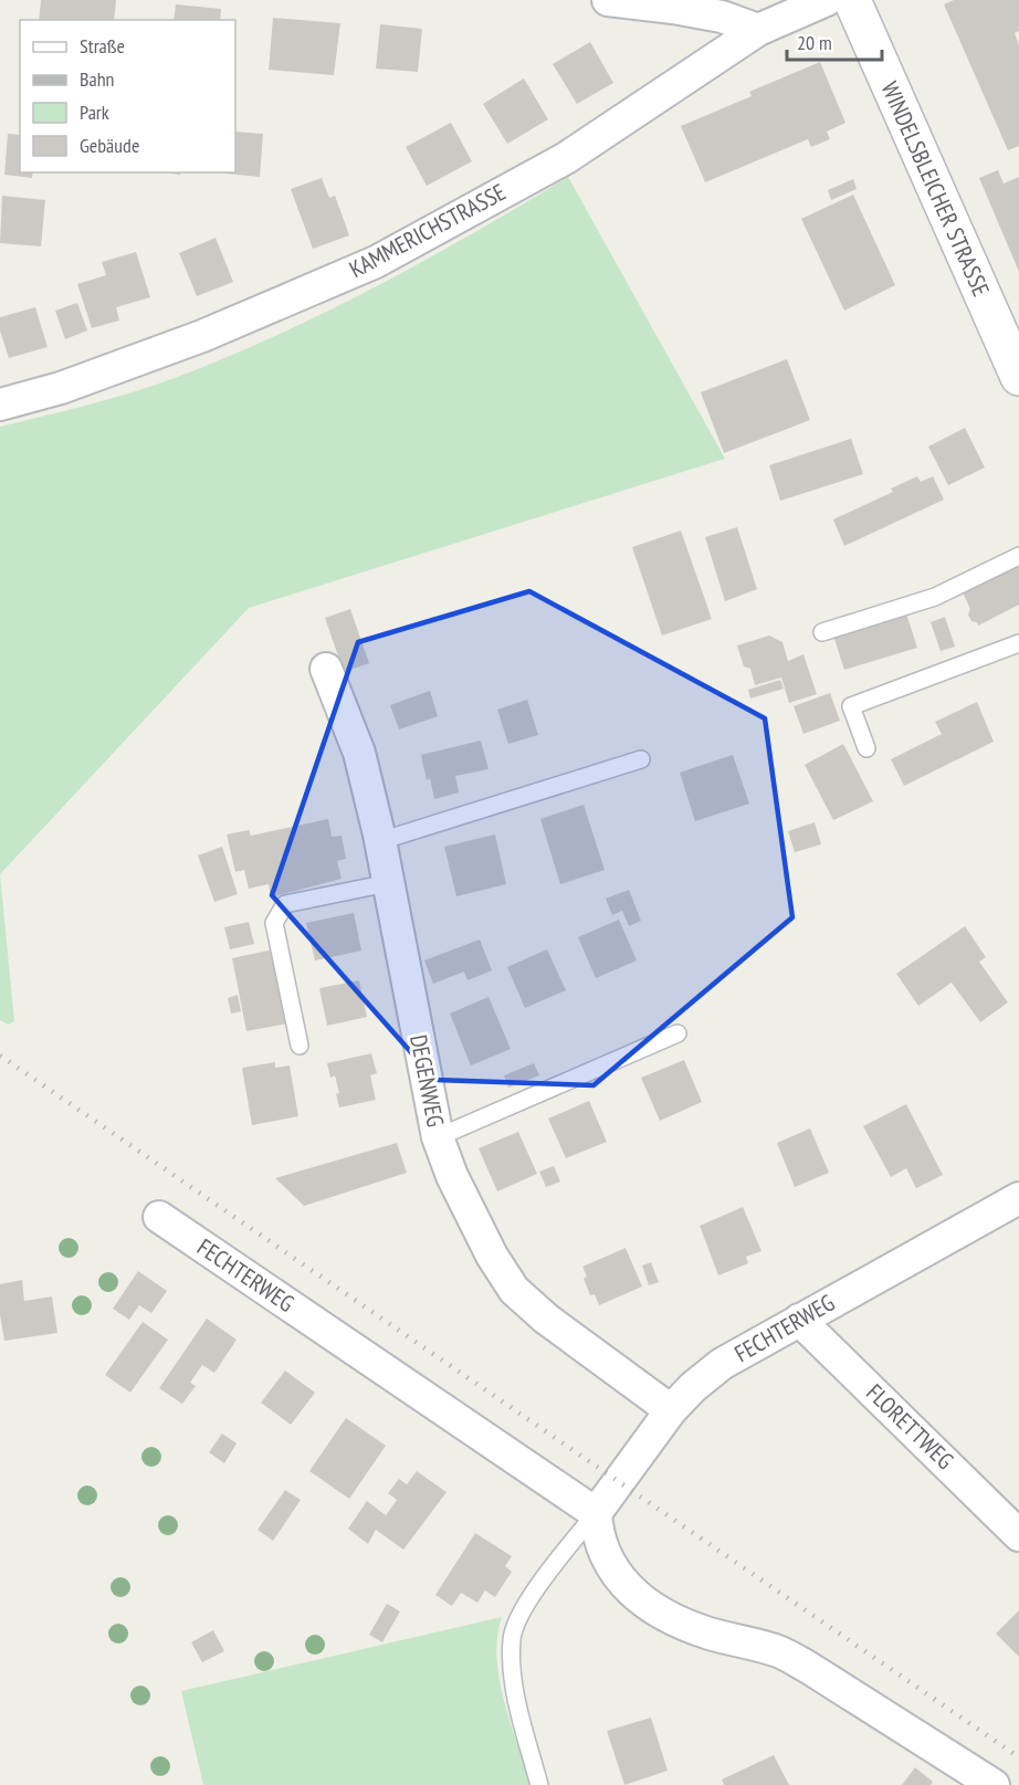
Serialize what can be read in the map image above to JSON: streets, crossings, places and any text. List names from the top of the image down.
{
  "streets": {
    "main road": ["WINDELSBLEICHER STRASSE"],
    "street": [
      "KAMMERICHSTRASSE",
      "DEGENWEG",
      "FECHTERWEG",
      "FLORETTWEG"
    ]
  },
  "crossings": [
    ["DEGENWEG", "FECHTERWEG"],
    ["FECHTERWEG", "FLORETTWEG"]
  ],
  "legend": [
    "Straße",
    "Bahn",
    "Park",
    "Gebäude"
  ],
  "scale_bar": "20 m"
}
